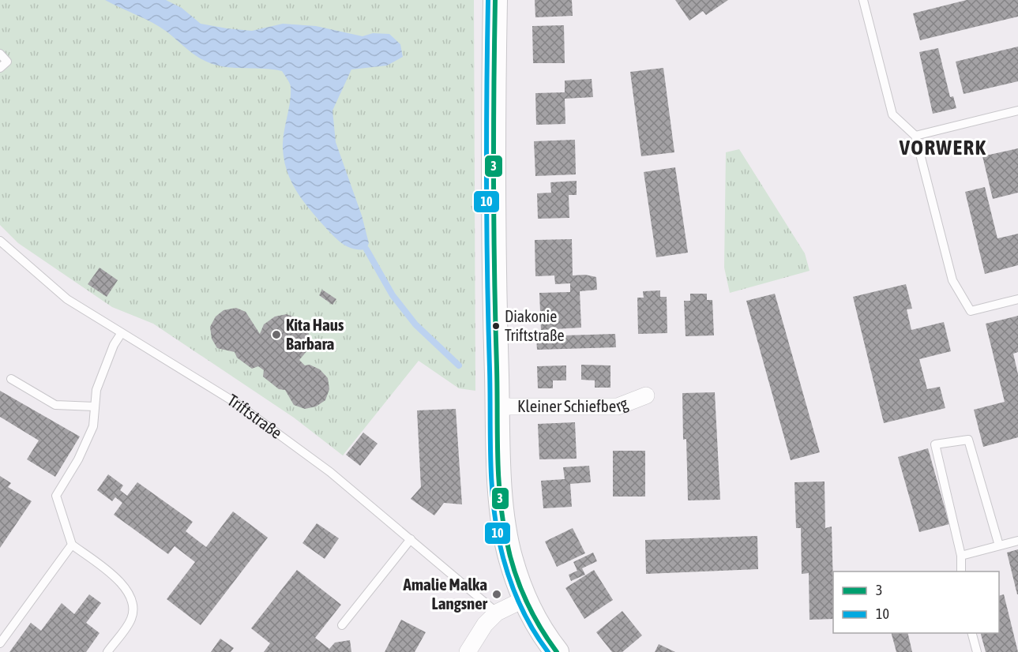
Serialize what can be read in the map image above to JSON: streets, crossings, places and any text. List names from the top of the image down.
{
  "streets": {
    "street": ["Kleiner Schiefberg"],
    "lane": ["Triftstraße"]
  },
  "districts": ["VORWERK"],
  "places": ["Diakonie Triftstraße", "Kita Haus Barbara", "Amalie Malka Langsner"],
  "lines": ["transit line 3", "transit line 10"],
  "legend": ["3", "10"]
}
